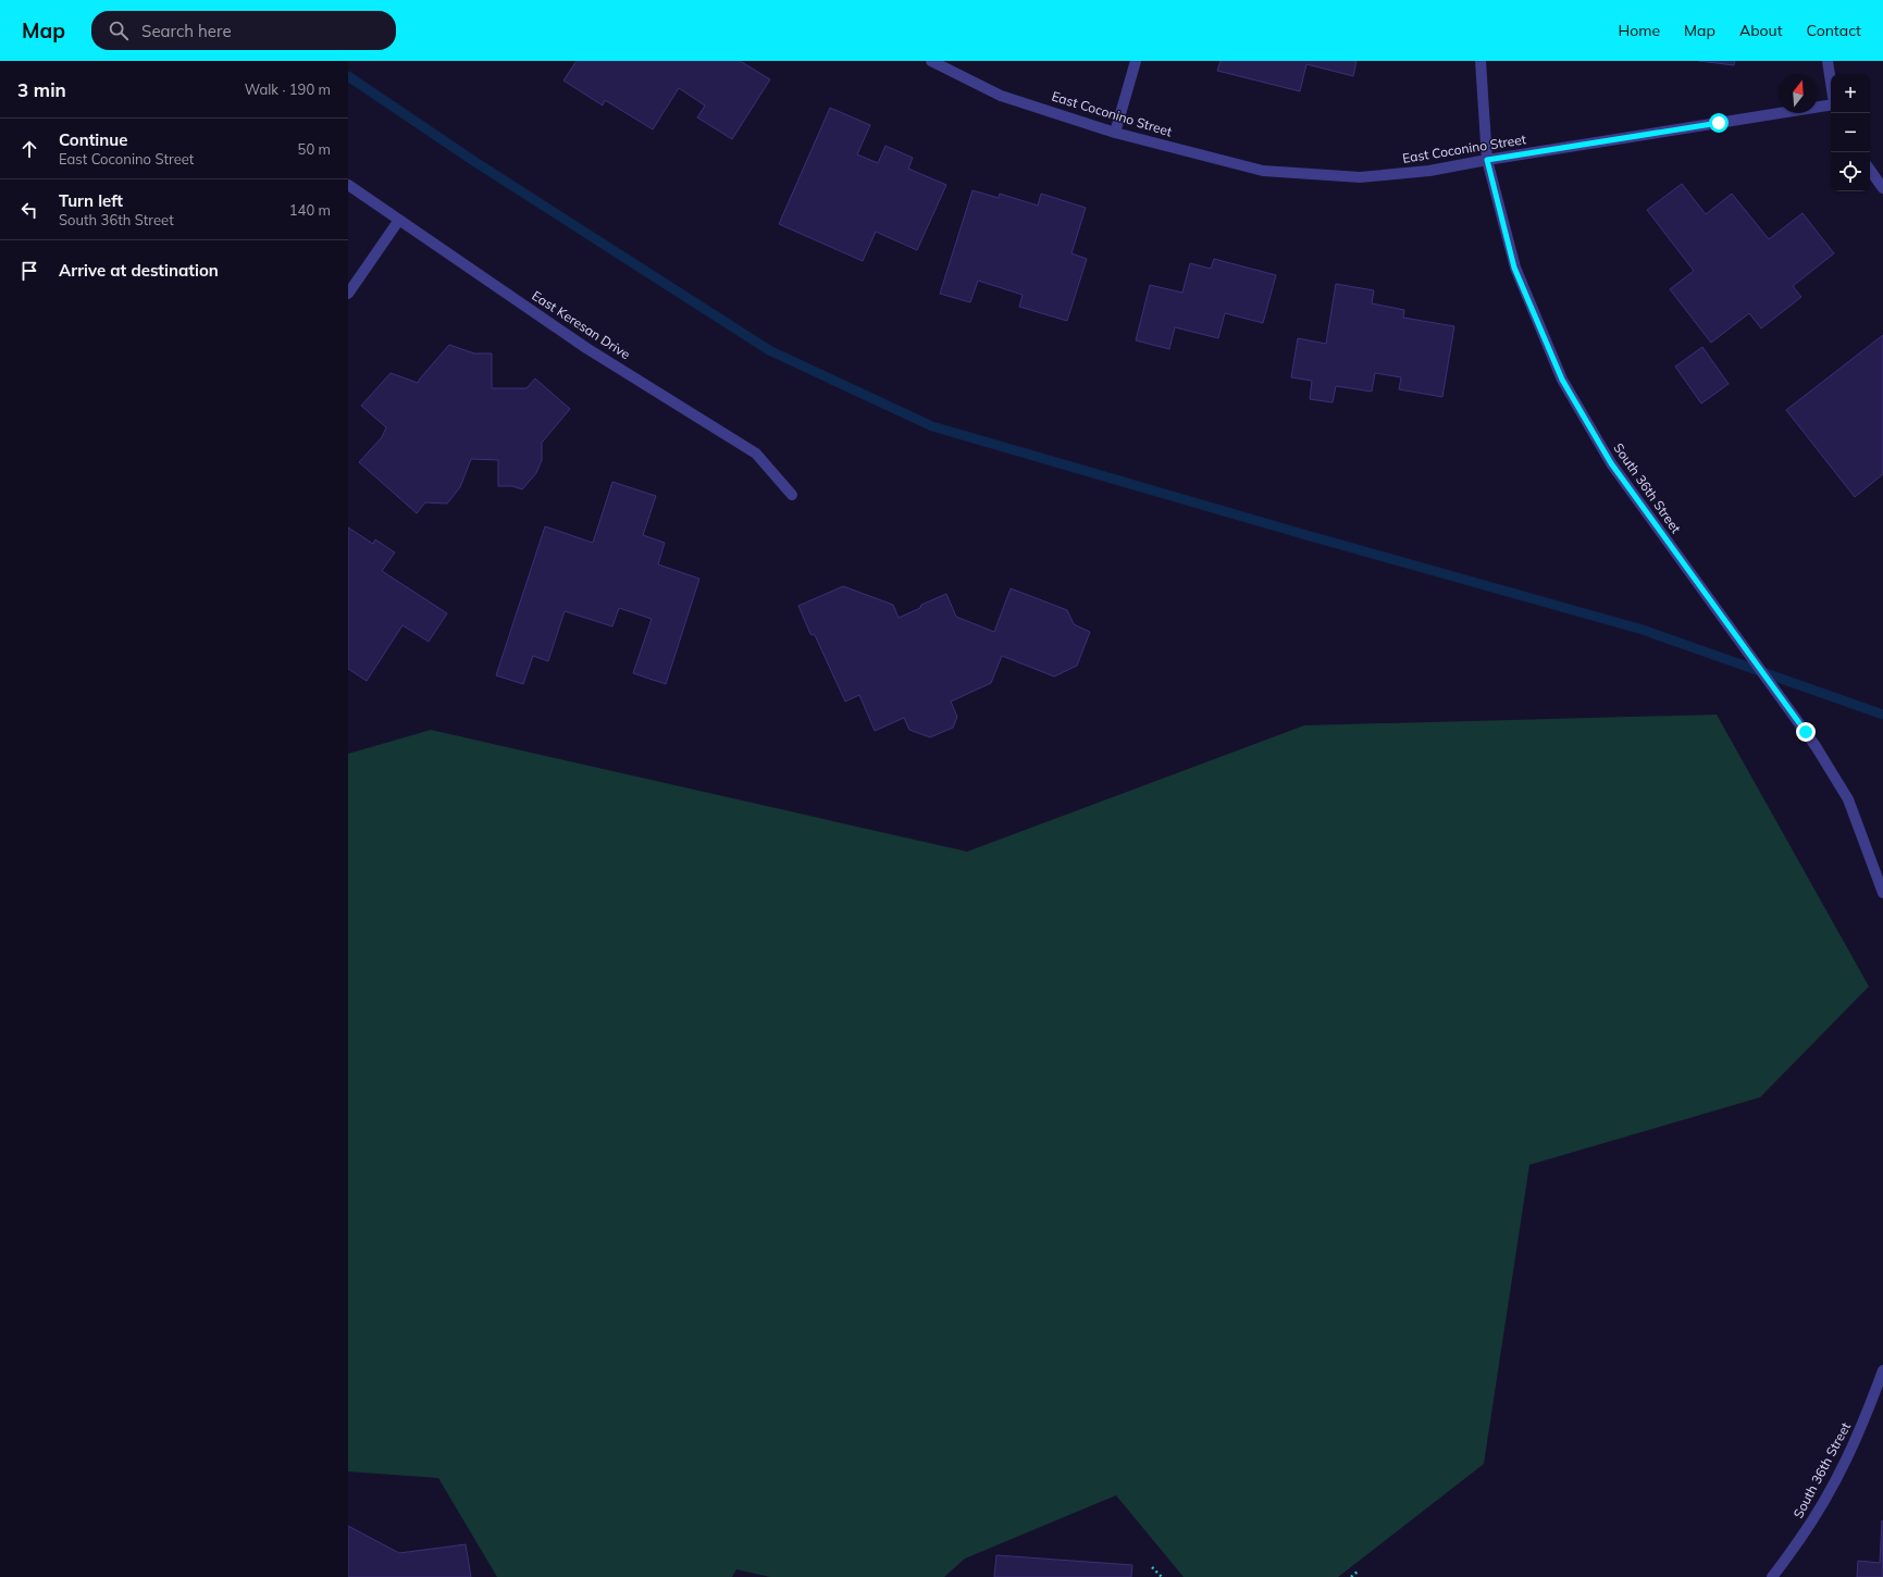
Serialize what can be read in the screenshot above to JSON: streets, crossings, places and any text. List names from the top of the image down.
{
  "streets": {
    "street": ["East Coconino Street", "East Keresan Drive", "South 36th Street"]
  },
  "crossings": [
    ["East Coconino Street", "South 36th Street"]
  ],
  "north": "top",
  "page": {
    "header": "Map",
    "search": "Search here",
    "nav": [
      "Home",
      "Map",
      "About",
      "Contact"
    ],
    "heading": ["3 min", "Walk · 190 m"],
    "map_buttons": ["+", "−"],
    "list": [
      ["Continue", "East Coconino Street", "50 m"],
      ["Turn left", "South 36th Street", "140 m"],
      "Arrive at destination"
    ]
  }
}
